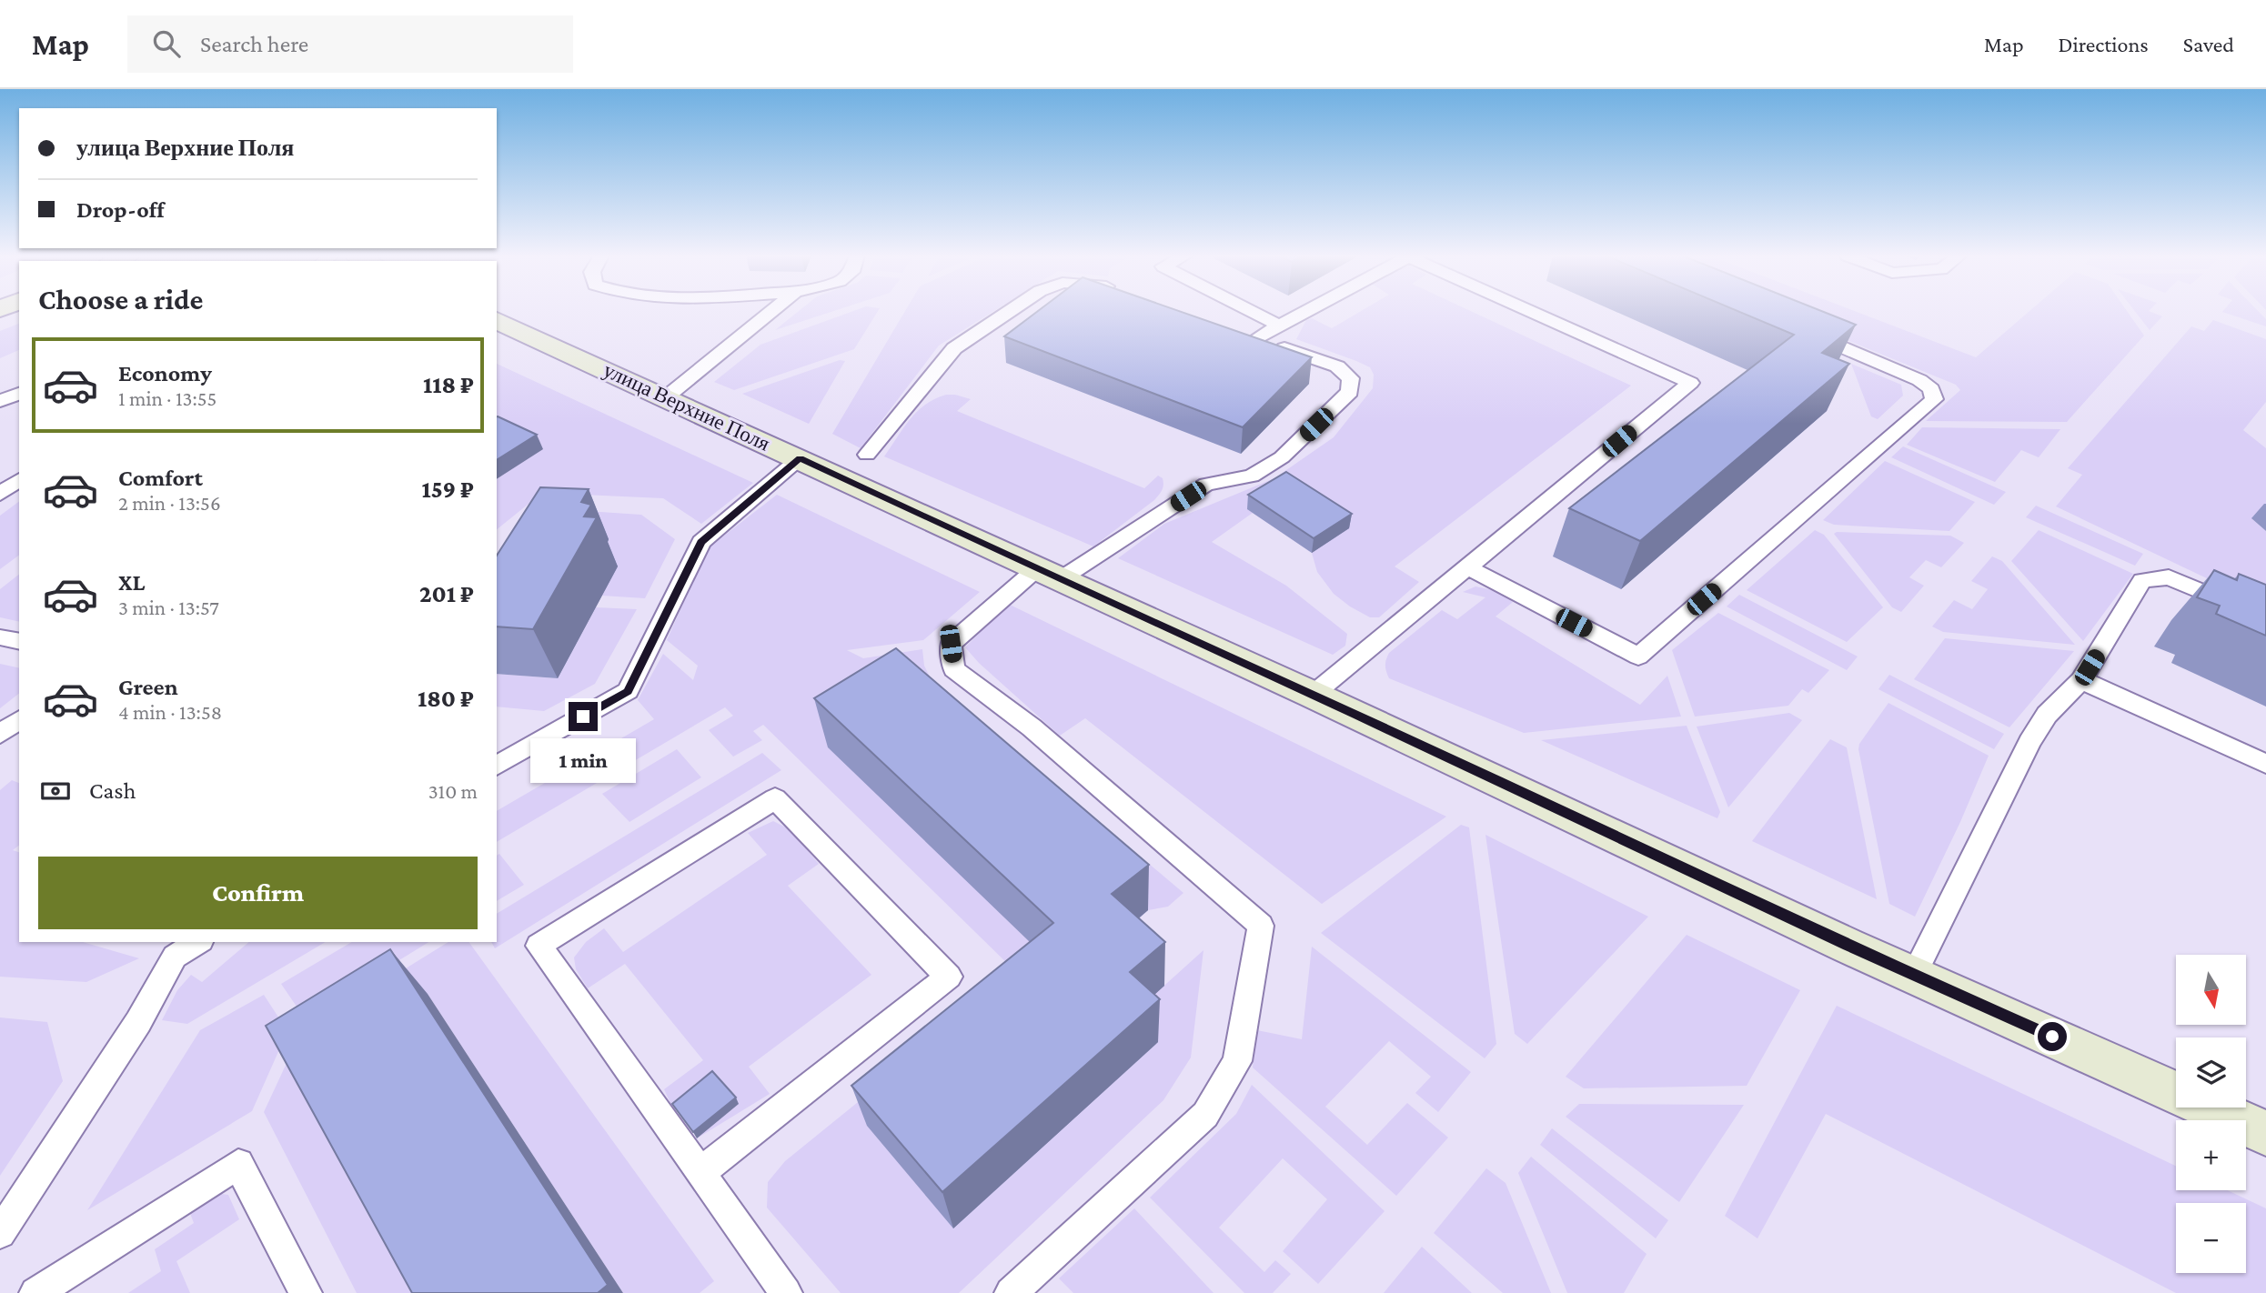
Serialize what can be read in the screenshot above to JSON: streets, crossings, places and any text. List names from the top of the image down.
{
  "streets": {
    "street": ["улица Верхние Поля"]
  },
  "north": "bottom",
  "page": {
    "header": "Map",
    "search": "Search here",
    "nav": ["Map", "Directions", "Saved"],
    "banner": ["улица Верхние Поля", "Drop-off"],
    "heading": "Choose a ride",
    "list": [
      {
        "name": "Economy",
        "note": "1 min · 13:55",
        "value": "118 ₽"
      },
      {
        "name": "Comfort",
        "note": "2 min · 13:56",
        "value": "159 ₽"
      },
      {
        "name": "XL",
        "note": "3 min · 13:57",
        "value": "201 ₽"
      },
      {
        "name": "Green",
        "note": "4 min · 13:58",
        "value": "180 ₽"
      }
    ],
    "bubble": "1 min",
    "pay": ["Cash", "310 m"],
    "buttons": "Confirm",
    "map_buttons": ["+", "−"]
  }
}
